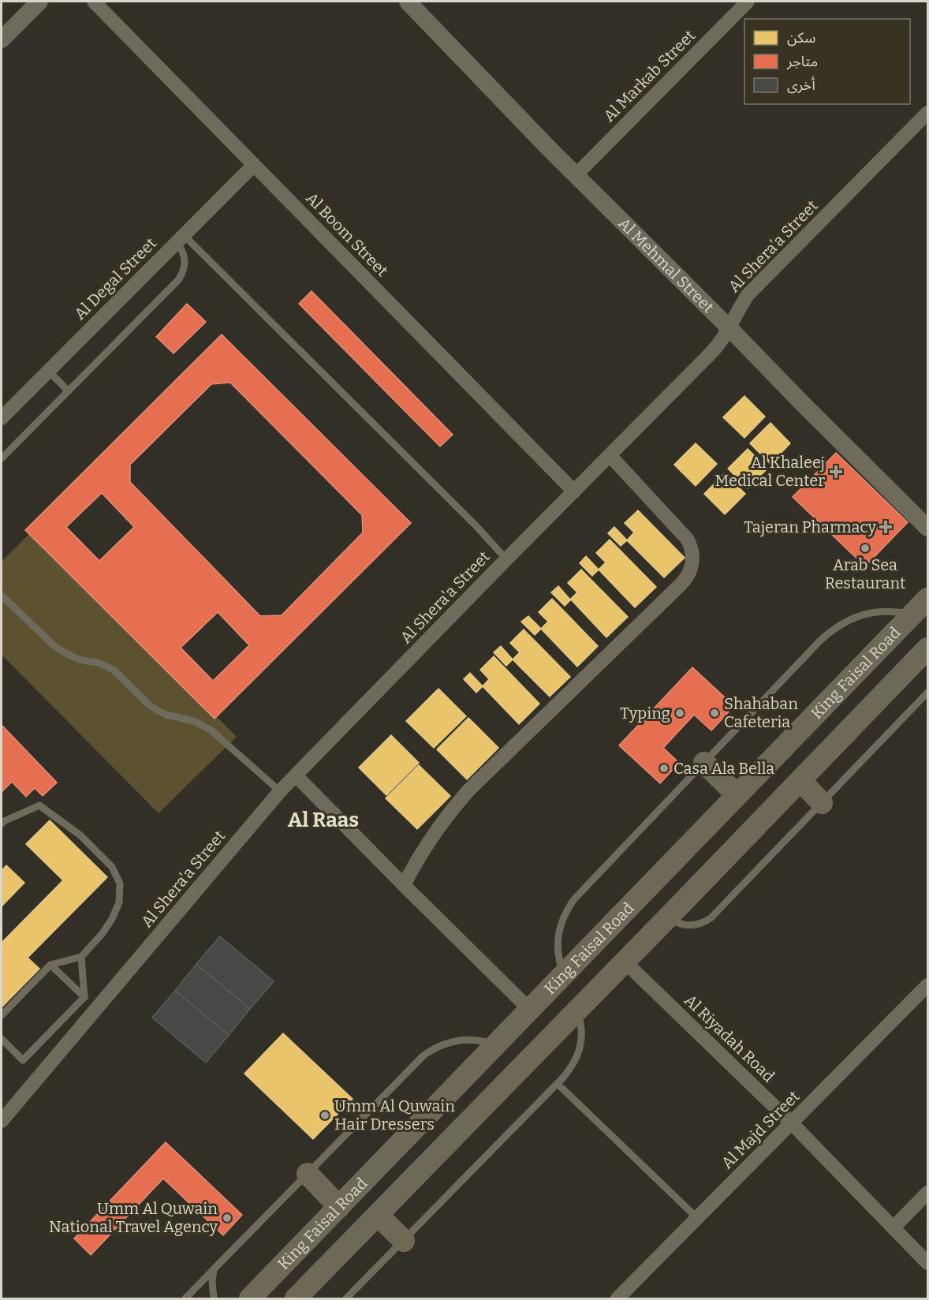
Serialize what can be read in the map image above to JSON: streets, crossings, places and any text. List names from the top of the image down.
{
  "streets": {
    "main road": ["King Faisal Road"],
    "street": [
      "Al Markab Street",
      "Al Boom Street",
      "Al Shera'a Street",
      "Al Mehmal Street",
      "Al Degal Street",
      "Al Riyadah Road",
      "Al Majd Street"
    ]
  },
  "crossings": [
    ["Al Markab Street", "Al Mehmal Street"],
    ["Al Boom Street", "Al Shera'a Street"],
    ["Al Boom Street", "Al Degal Street"],
    ["Al Shera'a Street", "Al Mehmal Street"],
    ["King Faisal Road", "Al Riyadah Road"],
    ["Al Riyadah Road", "Al Majd Street"]
  ],
  "districts": ["Al Raas"],
  "places": {
    "health": ["Al Khaleej Medical Center", "Tajeran Pharmacy"],
    "other": [
      "Arab Sea Restaurant",
      "Typing",
      "Shahaban Cafeteria",
      "Casa Ala Bella",
      "Umm Al Quwain Hair Dressers",
      "Umm Al Quwain National Travel Agency"
    ]
  },
  "legend": ["سكن", "متاجر", "أخرى"]
}
